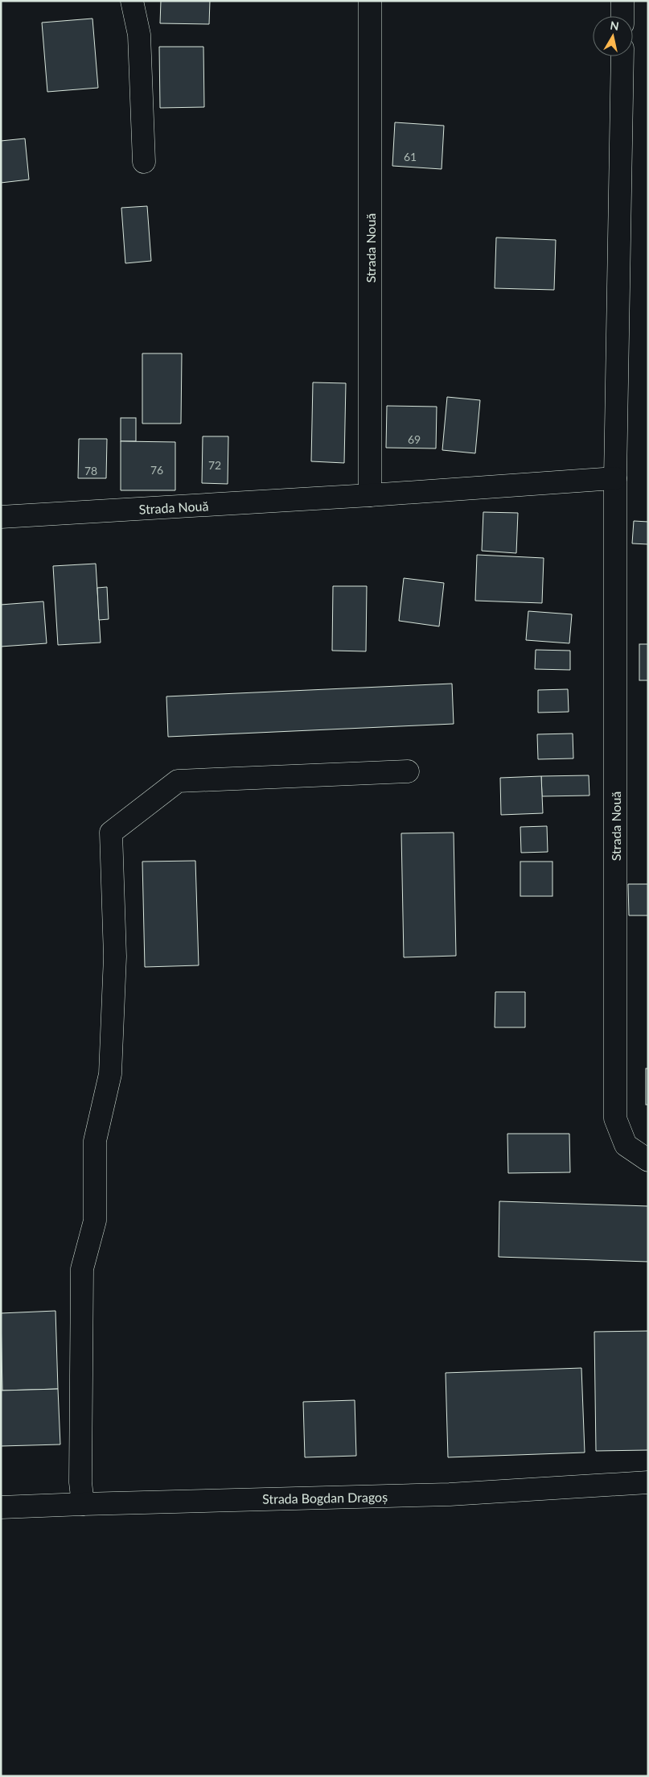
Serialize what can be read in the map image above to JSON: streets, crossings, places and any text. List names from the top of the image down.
{
  "streets": {
    "street": ["Strada Nouă", "Strada Bogdan Dragoș"]
  },
  "house_numbers": [
    "61",
    "69",
    "72",
    "76",
    "78"
  ],
  "north": "top"
}
